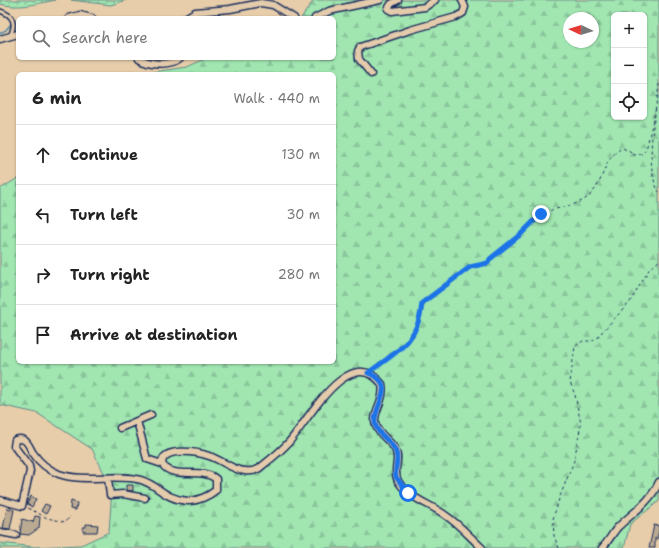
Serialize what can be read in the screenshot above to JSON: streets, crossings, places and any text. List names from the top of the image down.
{
  "north": "left",
  "page": {
    "map_buttons": ["+", "−"],
    "search": "Search here",
    "heading": ["6 min", "Walk · 440 m"],
    "list": [
      ["Continue", "130 m"],
      ["Turn left", "30 m"],
      ["Turn right", "280 m"],
      "Arrive at destination"
    ]
  }
}
